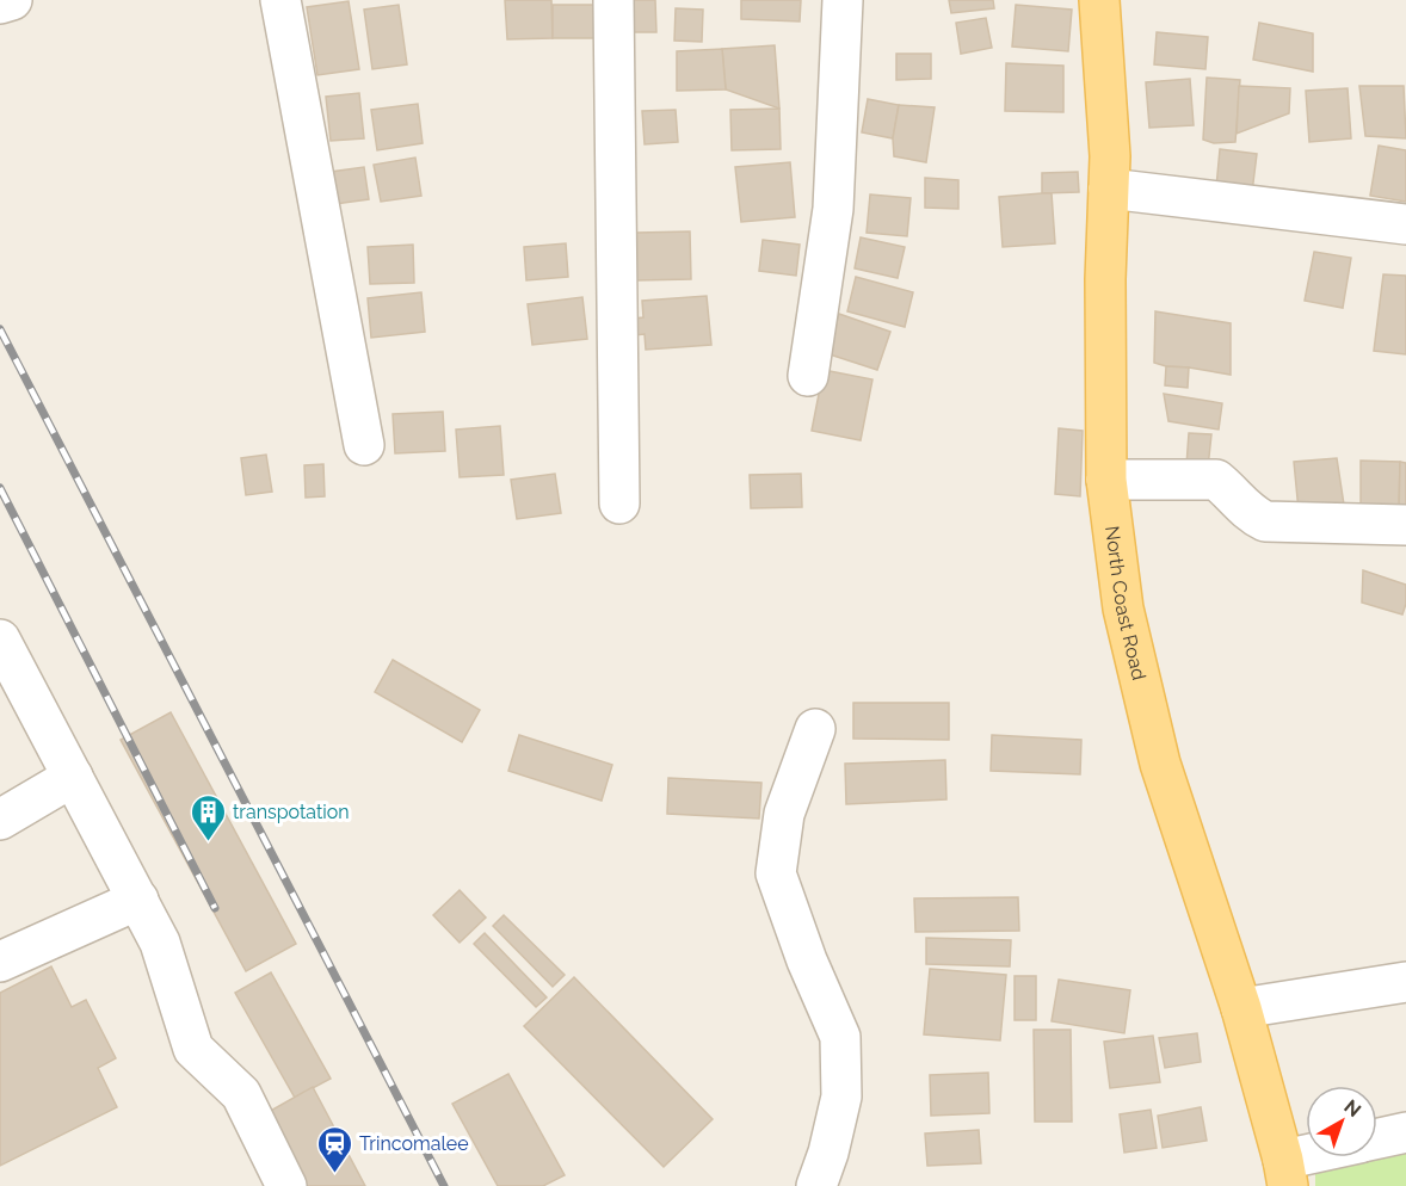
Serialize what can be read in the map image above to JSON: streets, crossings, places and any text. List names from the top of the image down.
{
  "streets": {
    "main road": ["North Coast Road"]
  },
  "places": {
    "building": ["transpotation"],
    "station": ["Trincomalee"]
  },
  "north": "top right"
}
